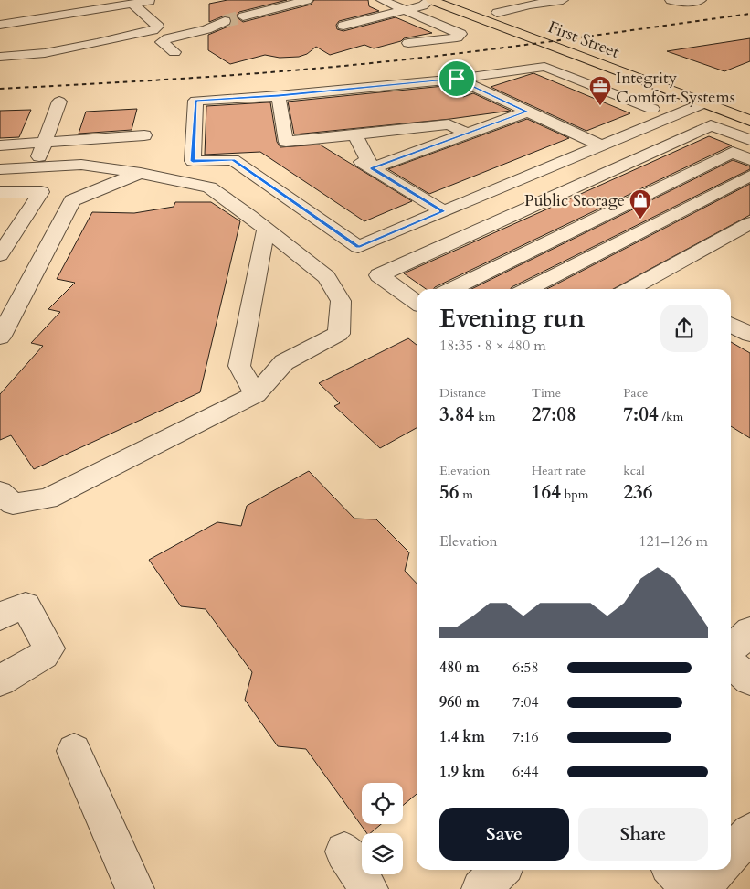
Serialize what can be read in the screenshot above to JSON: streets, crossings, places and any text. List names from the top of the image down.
{
  "streets": {
    "main road": ["First Street"]
  },
  "places": {
    "office": ["Integrity Comfort Systems"],
    "shop": ["Public Storage"]
  },
  "page": {
    "heading": ["Evening run", "18:35 · 8 × 480 m"],
    "stats": [
      ["Distance", "3.84 km"],
      ["Time", "27:08"],
      ["Pace", "7:04 /km"],
      ["Elevation", "56 m"],
      ["Heart rate", "164 bpm"],
      ["kcal", "236"]
    ],
    "chart": ["Elevation", "121–126 m"],
    "list": [
      {
        "name": "480 m",
        "note": "6:58"
      },
      {
        "name": "960 m",
        "note": "7:04"
      },
      {
        "name": "1.4 km",
        "note": "7:16"
      },
      {
        "name": "1.9 km",
        "note": "6:44"
      }
    ],
    "buttons": ["Save", "Share"]
  }
}
